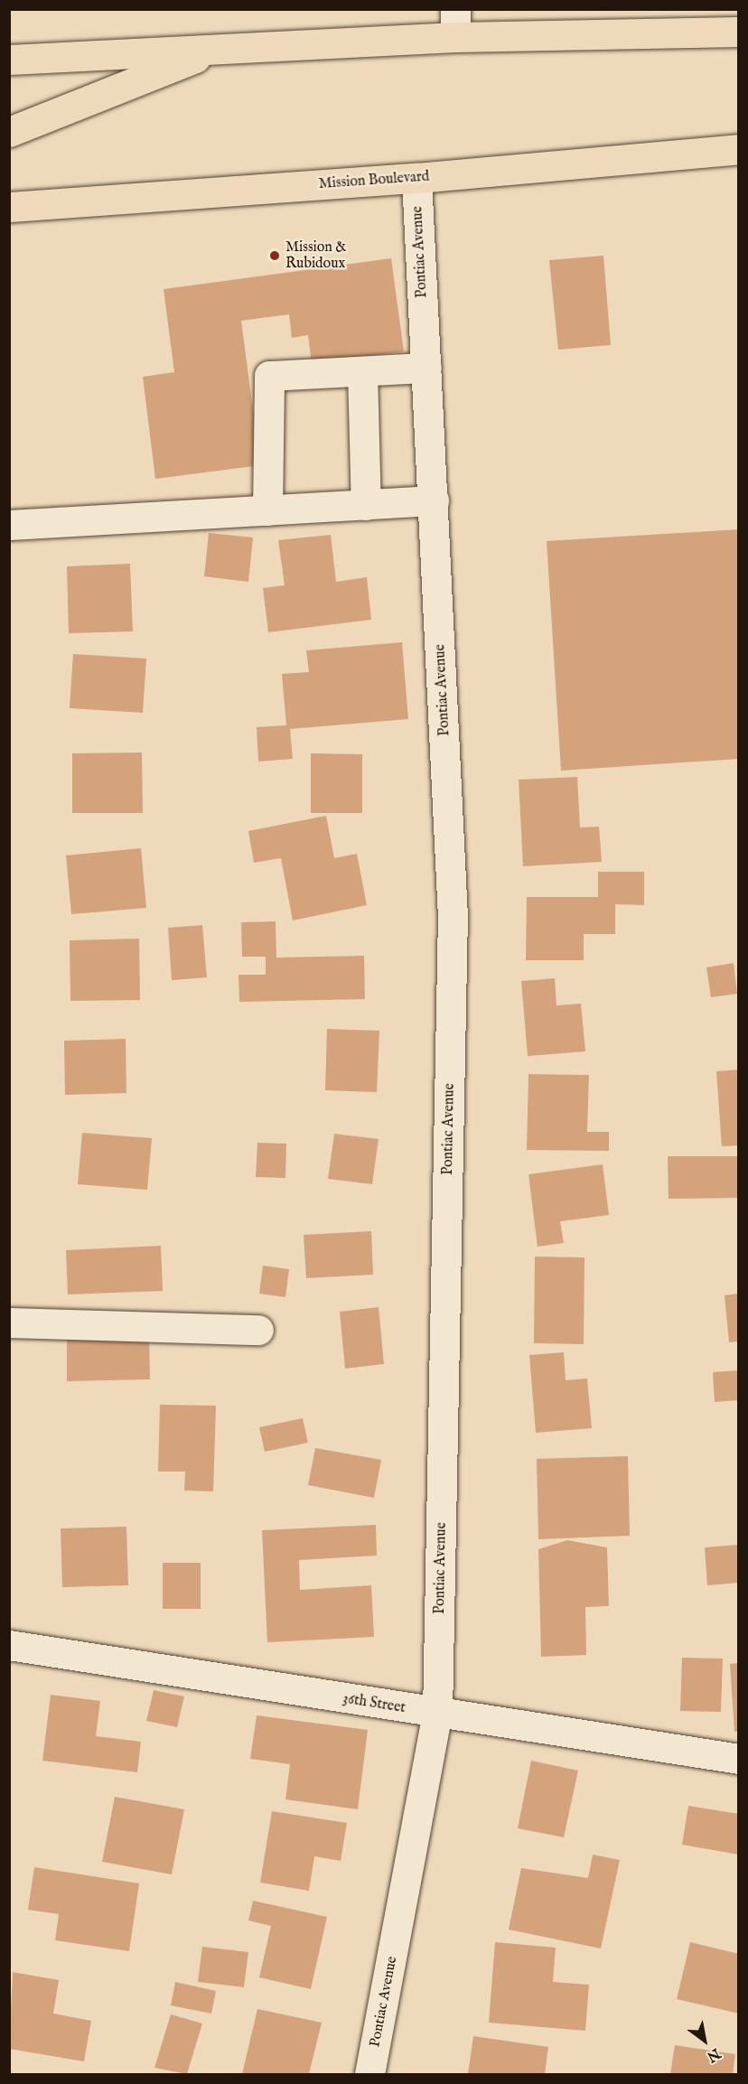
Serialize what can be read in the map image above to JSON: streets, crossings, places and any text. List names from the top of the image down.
{
  "streets": {
    "main road": ["Mission Boulevard"],
    "street": ["Pontiac Avenue", "36th Street"]
  },
  "crossings": [
    ["Mission Boulevard", "Pontiac Avenue"],
    ["Pontiac Avenue", "36th Street"]
  ],
  "places": ["Mission & Rubidoux"],
  "north": "bottom right"
}
